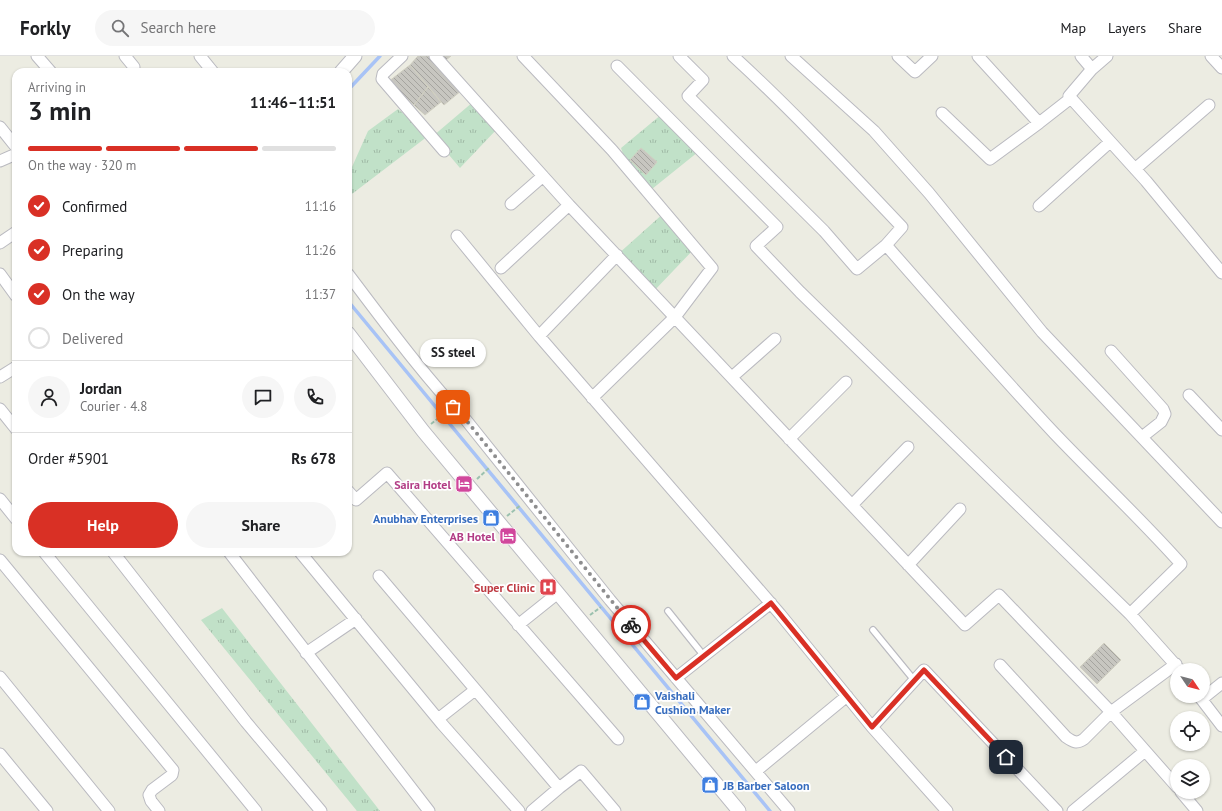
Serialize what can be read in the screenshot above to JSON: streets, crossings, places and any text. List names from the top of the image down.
{
  "places": {
    "other": ["SS steel"],
    "hotel": ["Saira Hotel", "AB Hotel"],
    "shop": ["Anubhav Enterprises", "Vaishali Cushion Maker", "JB Barber Saloon"],
    "hospital": ["Super Clinic"]
  },
  "north": "bottom right",
  "page": {
    "header": "Forkly",
    "search": "Search here",
    "nav": ["Map", "Layers", "Share"],
    "heading": ["3 min", "Arriving in", "11:46–11:51"],
    "panel": [
      "Jordan",
      "Courier · 4.8",
      "Order #5901",
      "Rs 678"
    ],
    "bar": "On the way · 320 m",
    "list": [
      ["Confirmed", "11:16"],
      ["Preparing", "11:26"],
      ["On the way", "11:37"],
      "Delivered"
    ],
    "bubble": "SS steel",
    "buttons": ["Help", "Share"]
  }
}
